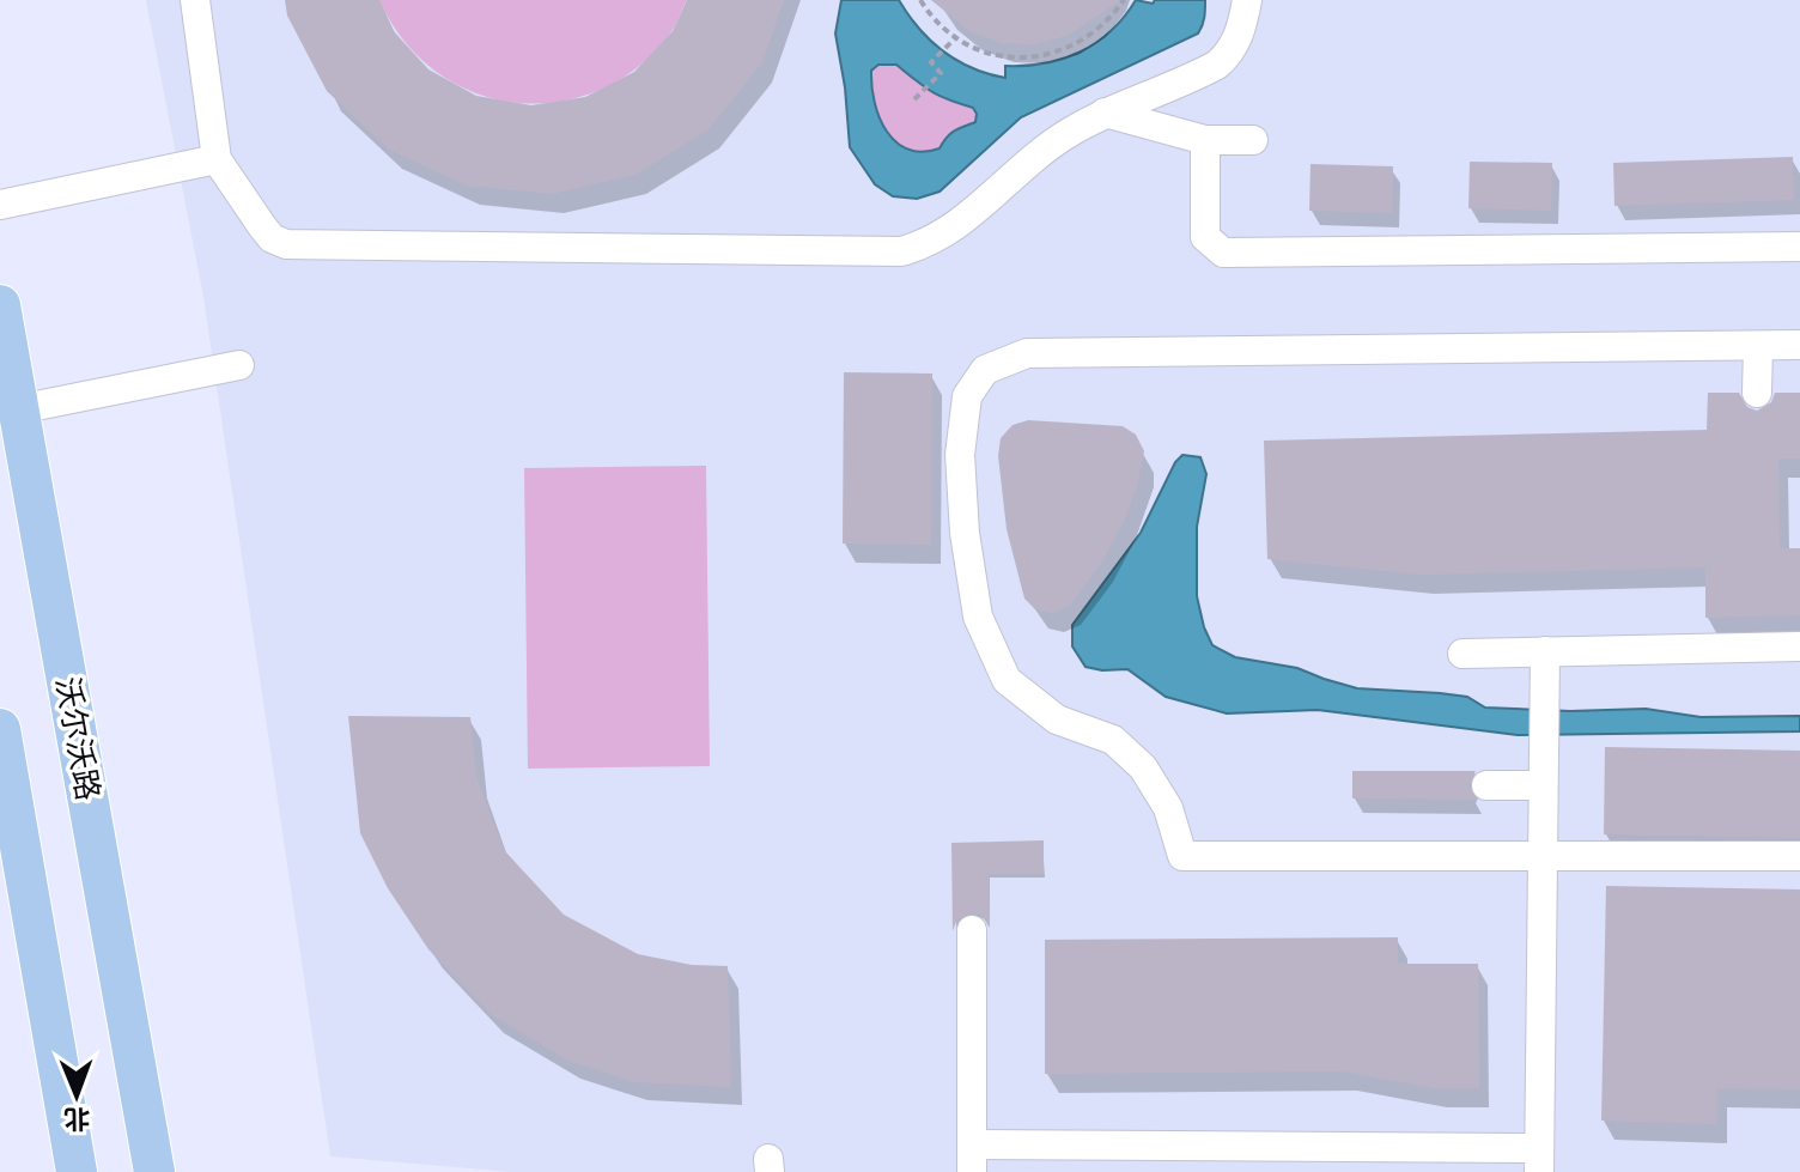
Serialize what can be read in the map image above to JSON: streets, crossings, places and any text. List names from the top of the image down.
{
  "streets": {
    "highway": ["沃尔沃路"]
  },
  "north": "bottom"
}
